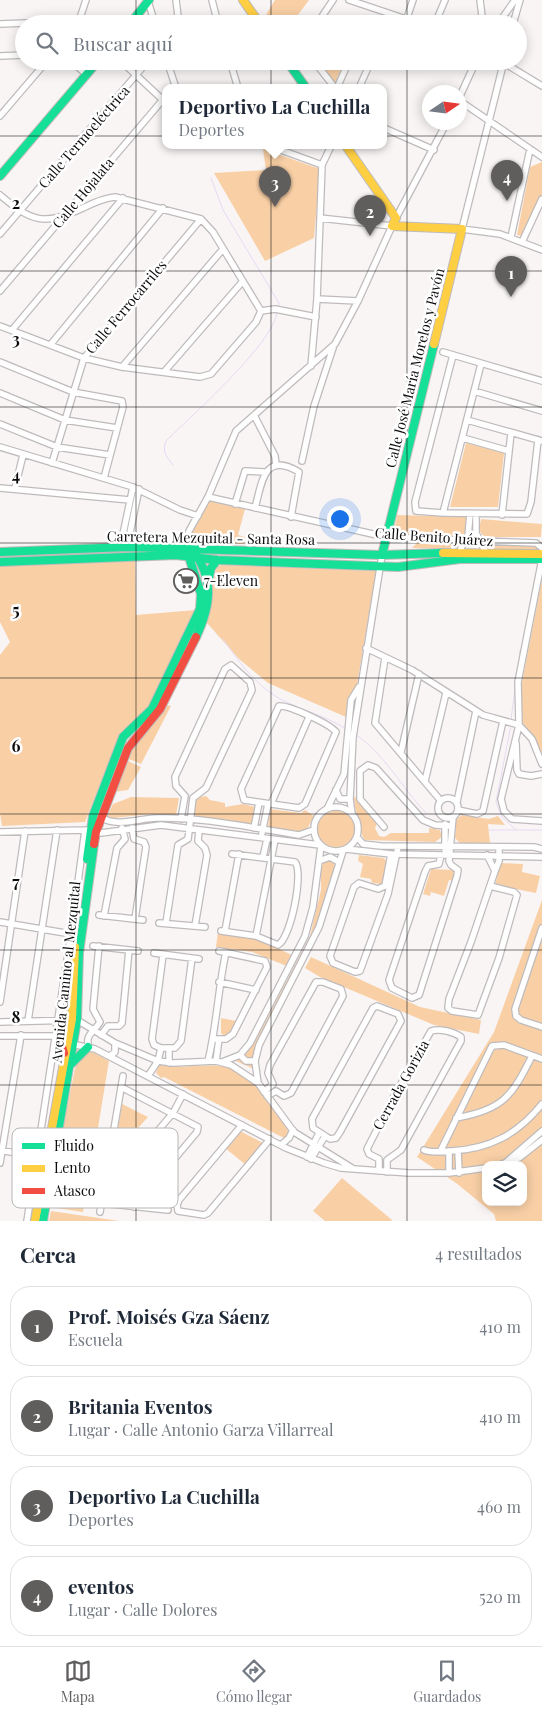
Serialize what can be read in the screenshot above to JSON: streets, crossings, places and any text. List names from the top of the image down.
{
  "streets": {
    "main road": ["Calle José María Morelos y Pavón", "Carretera Mezquital - Santa Rosa", "Avenida Camino al Mezquital"],
    "street": [
      "Calle Termoeléctrica",
      "Calle Hojalata",
      "Calle Ferrocarriles",
      "Calle Benito Juárez",
      "Cerrada Gorizia"
    ]
  },
  "crossings": [
    ["Calle José María Morelos y Pavón", "Calle Benito Juárez"],
    ["Calle José María Morelos y Pavón", "Carretera Mezquital - Santa Rosa"],
    ["Carretera Mezquital - Santa Rosa", "Avenida Camino al Mezquital"]
  ],
  "places": {
    "supermarket": ["7-Eleven"]
  },
  "legend": ["Fluido", "Lento", "Atasco"],
  "north": "right",
  "page": {
    "search": "Buscar aquí",
    "popup": ["Deportivo La Cuchilla", "Deportes"],
    "pins": [
      "4",
      "3",
      "2",
      "1"
    ],
    "heading": ["Cerca", "4 resultados"],
    "list": [
      {
        "mark": "1",
        "name": "Prof. Moisés Gza Sáenz",
        "note": "Escuela",
        "value": "410 m"
      },
      {
        "mark": "2",
        "name": "Britania Eventos",
        "note": "Lugar · Calle Antonio Garza Villarreal",
        "value": "410 m"
      },
      {
        "mark": "3",
        "name": "Deportivo La Cuchilla",
        "note": "Deportes",
        "value": "460 m"
      },
      {
        "mark": "4",
        "name": "eventos",
        "note": "Lugar · Calle Dolores",
        "value": "520 m"
      }
    ],
    "nav": ["Mapa", "Cómo llegar", "Guardados"]
  },
  "grid": {
    "rows": [
      "2",
      "3",
      "4",
      "5",
      "6",
      "7",
      "8"
    ]
  }
}
